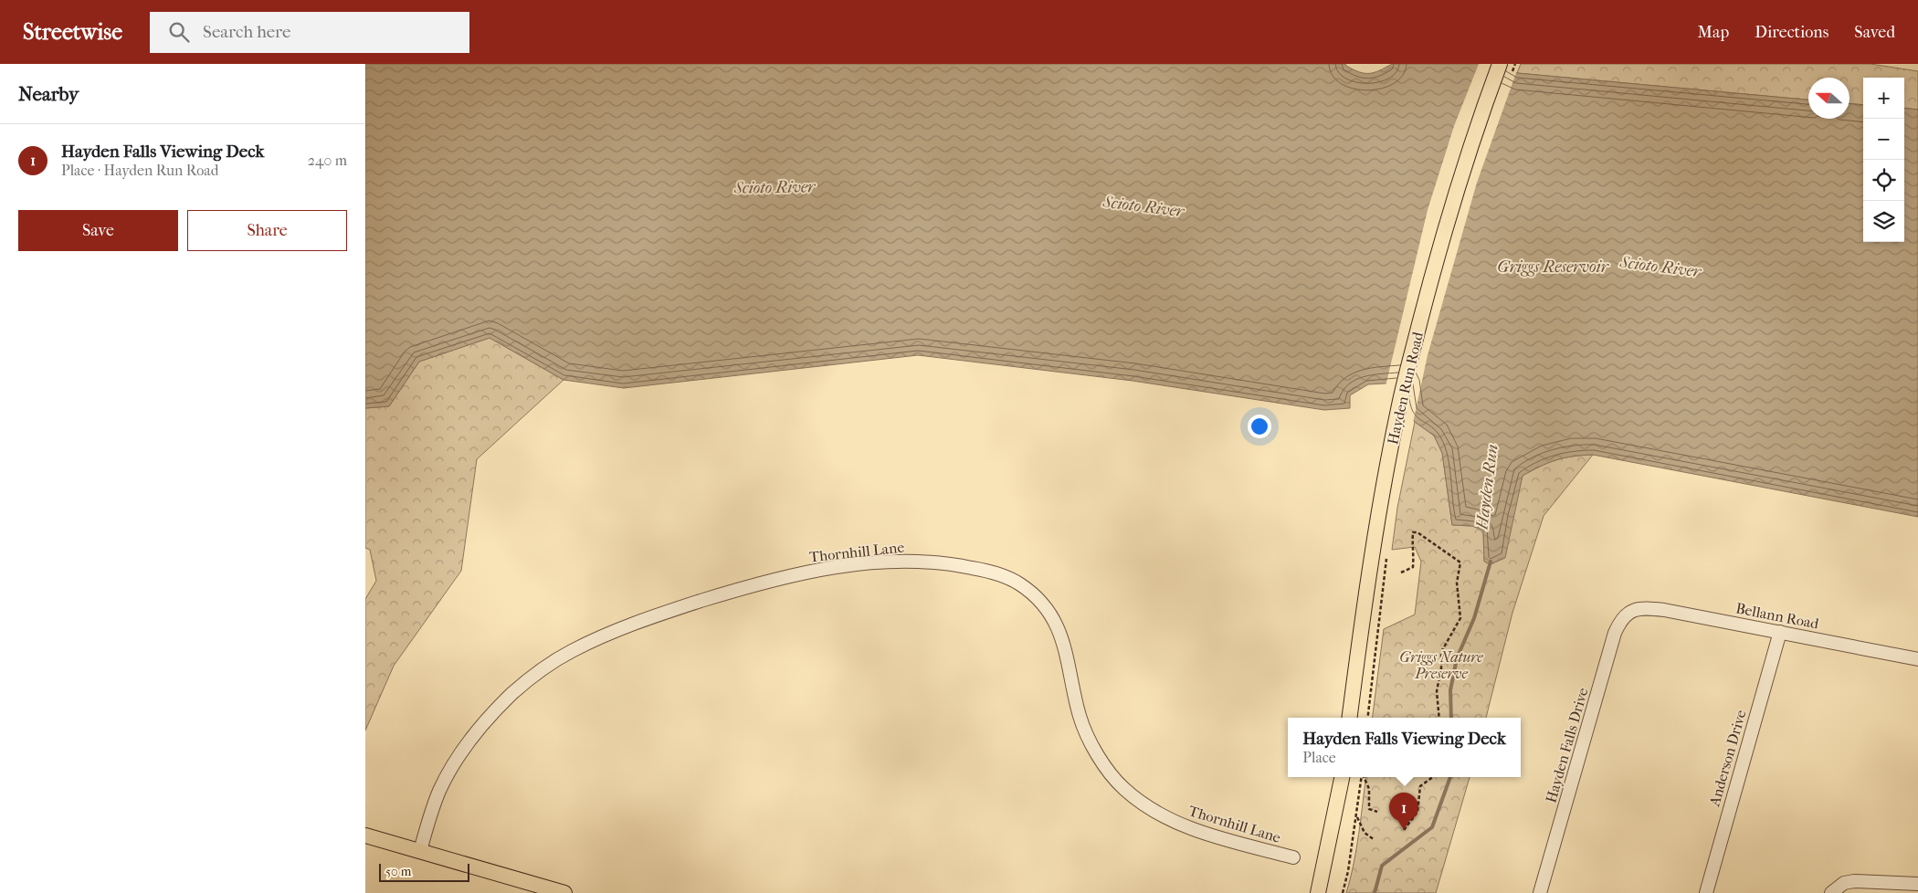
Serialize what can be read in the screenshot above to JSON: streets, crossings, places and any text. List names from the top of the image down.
{
  "streets": {
    "main road": ["Hayden Run Road"],
    "street": [
      "Thornhill Lane",
      "Bellann Road",
      "Hayden Falls Drive",
      "Anderson Drive"
    ]
  },
  "crossings": [
    ["Bellann Road", "Hayden Falls Drive"],
    ["Bellann Road", "Anderson Drive"]
  ],
  "water": ["Scioto River", "Griggs Reservoir", "Hayden Run"],
  "parks": ["Griggs Nature Preserve"],
  "scale_bar": "50 m",
  "north": "left",
  "page": {
    "header": "Streetwise",
    "search": "Search here",
    "nav": ["Map", "Directions", "Saved"],
    "heading": "Nearby",
    "map_buttons": ["+", "−"],
    "list": [
      {
        "mark": "1",
        "name": "Hayden Falls Viewing Deck",
        "note": "Place · Hayden Run Road",
        "value": "240 m"
      }
    ],
    "buttons": ["Save", "Share"],
    "popup": ["Hayden Falls Viewing Deck", "Place"],
    "pins": "1",
    "scale": "50 m"
  }
}
